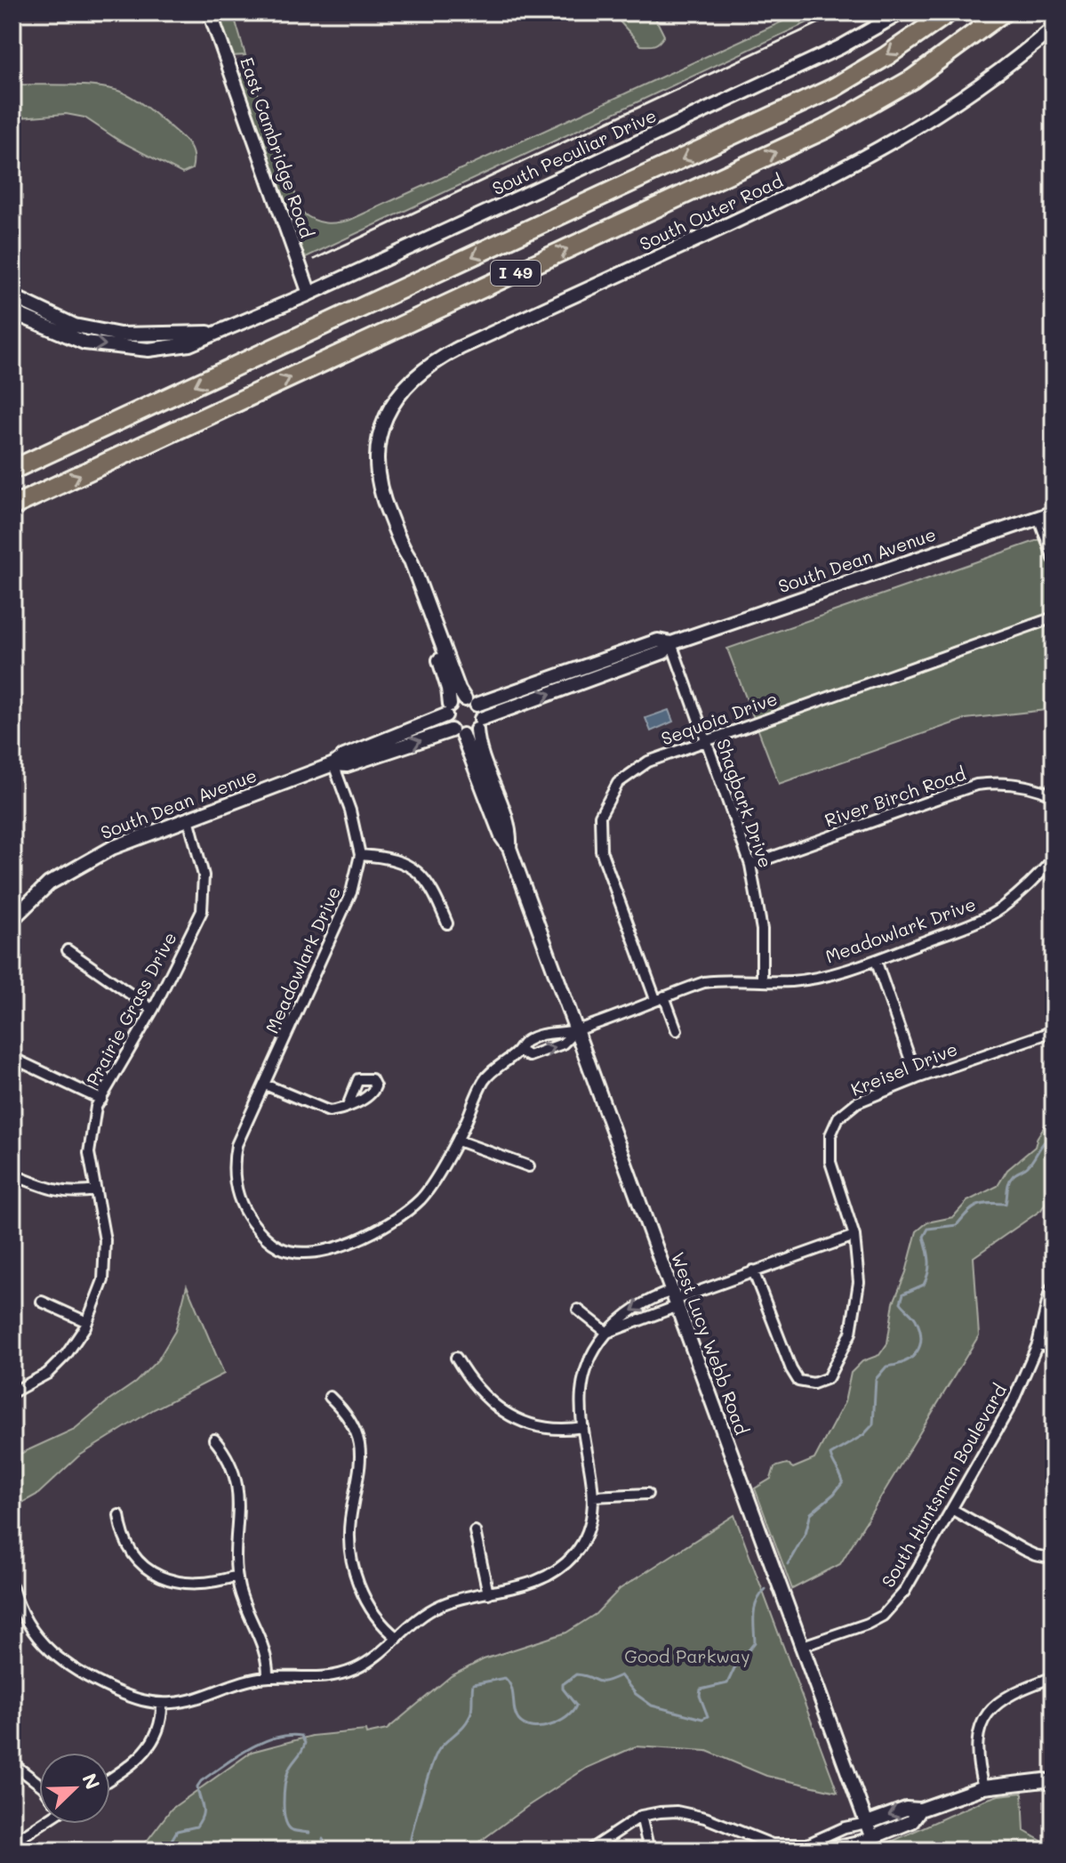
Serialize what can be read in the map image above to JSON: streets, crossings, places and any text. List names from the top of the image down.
{
  "streets": {
    "highway": ["I 49"],
    "street": [
      "East Cambridge Road",
      "South Peculiar Drive",
      "South Outer Road",
      "South Dean Avenue",
      "Sequoia Drive",
      "River Birch Road",
      "Shagbark Drive",
      "Meadowlark Drive",
      "Prairie Grass Drive",
      "Kreisel Drive",
      "West Lucy Webb Road",
      "South Huntsman Boulevard"
    ]
  },
  "crossings": [
    ["East Cambridge Road", "South Peculiar Drive"],
    ["South Dean Avenue", "Shagbark Drive"],
    ["South Dean Avenue", "Meadowlark Drive"],
    ["South Dean Avenue", "Prairie Grass Drive"],
    ["South Dean Avenue", "West Lucy Webb Road"],
    ["Sequoia Drive", "Shagbark Drive"],
    ["Sequoia Drive", "Meadowlark Drive"],
    ["River Birch Road", "Shagbark Drive"],
    ["Shagbark Drive", "Meadowlark Drive"],
    ["Meadowlark Drive", "West Lucy Webb Road"],
    ["West Lucy Webb Road", "South Huntsman Boulevard"]
  ],
  "parks": ["Good Parkway"],
  "north": "top right"
}
